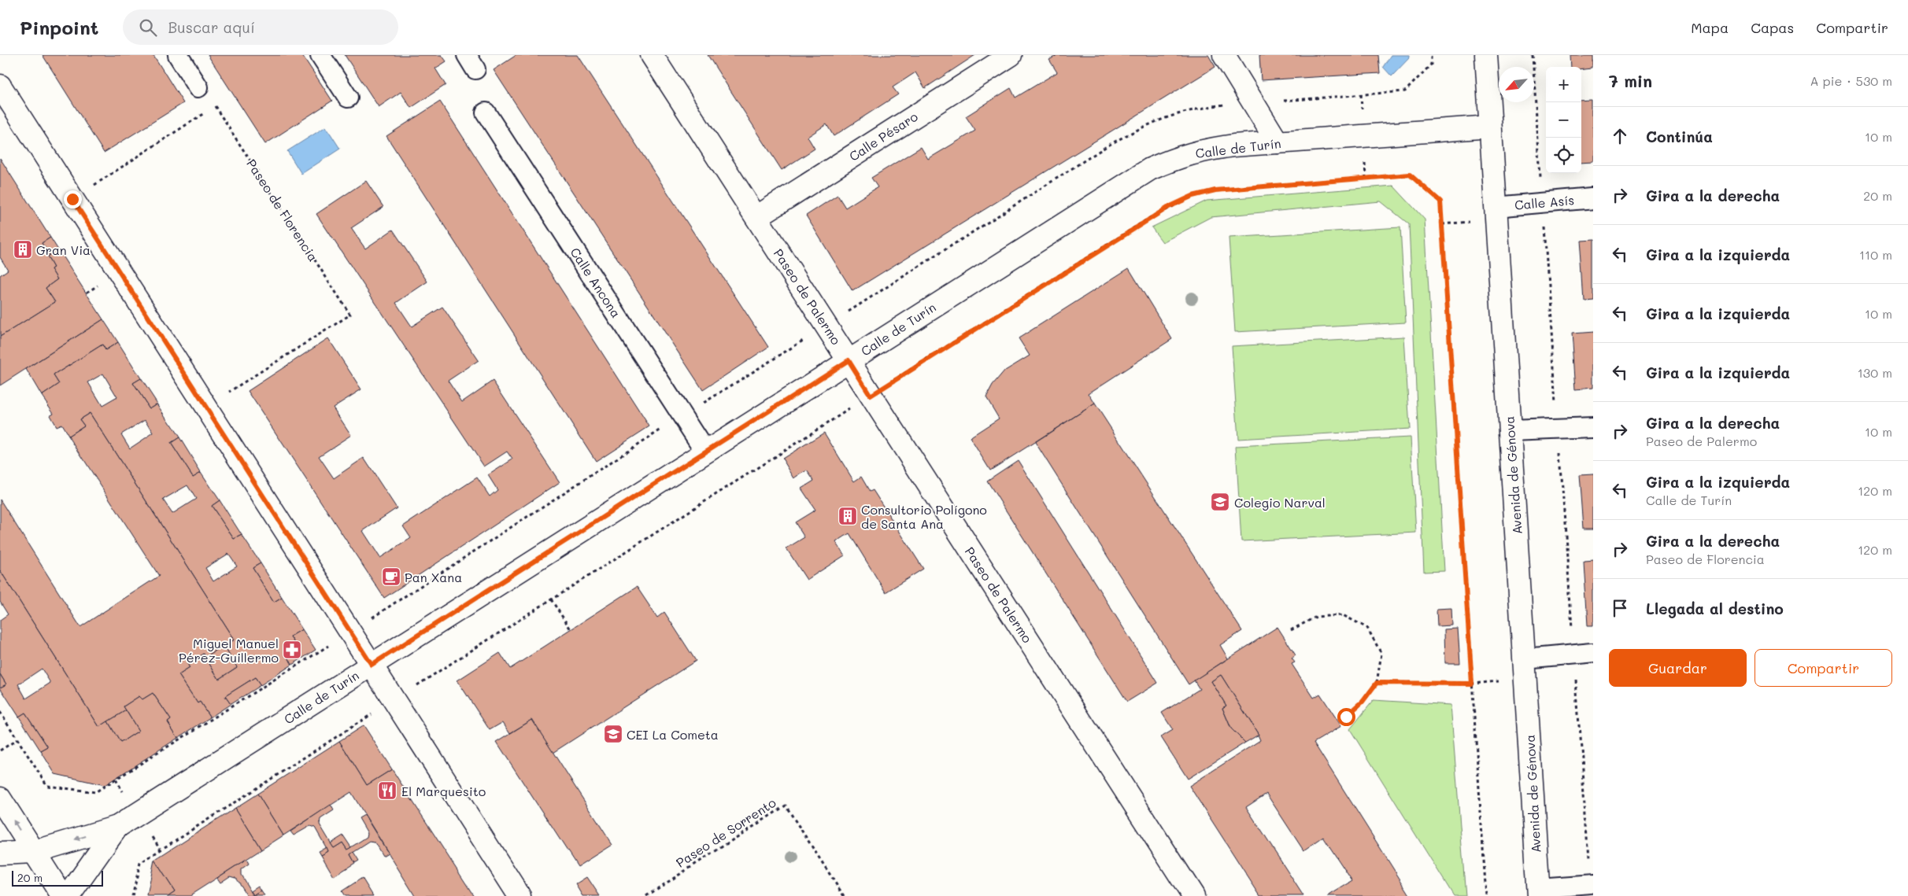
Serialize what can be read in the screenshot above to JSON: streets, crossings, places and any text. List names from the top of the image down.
{
  "streets": {
    "street": [
      "Calle Pésaro",
      "Calle de Turín",
      "Paseo de Palermo",
      "Avenida de Génova"
    ],
    "lane": ["Calle Asís", "Calle Ancona"],
    "path": ["Paseo de Florencia", "Paseo de Sorrento"]
  },
  "crossings": [
    ["Calle Pésaro", "Paseo de Palermo"],
    ["Calle de Turín", "Calle Ancona"],
    ["Calle de Turín", "Paseo de Palermo"],
    ["Calle de Turín", "Avenida de Génova"],
    ["Calle Asís", "Avenida de Génova"]
  ],
  "places": {
    "building": ["Gran Via", "Consultorio Polígono de Santa Ana"],
    "school or university": ["Colegio Narval", "CEI La Cometa"],
    "cafe": ["Pan Xana"],
    "pharmacy": ["Miguel Manuel Pérez-Guillermo"],
    "restaurant": ["El Marquesito"]
  },
  "scale_bar": "20 m",
  "north": "bottom left",
  "page": {
    "header": "Pinpoint",
    "search": "Buscar aquí",
    "nav": ["Mapa", "Capas", "Compartir"],
    "heading": ["7 min", "A pie · 530 m"],
    "map_buttons": ["+", "−"],
    "list": [
      ["Continúa", "10 m"],
      ["Gira a la derecha", "20 m"],
      ["Gira a la izquierda", "110 m"],
      ["Gira a la izquierda", "10 m"],
      ["Gira a la izquierda", "130 m"],
      ["Gira a la derecha", "Paseo de Palermo", "10 m"],
      ["Gira a la izquierda", "Calle de Turín", "120 m"],
      ["Gira a la derecha", "Paseo de Florencia", "120 m"],
      "Llegada al destino"
    ],
    "buttons": ["Guardar", "Compartir"],
    "scale": "20 m"
  }
}
